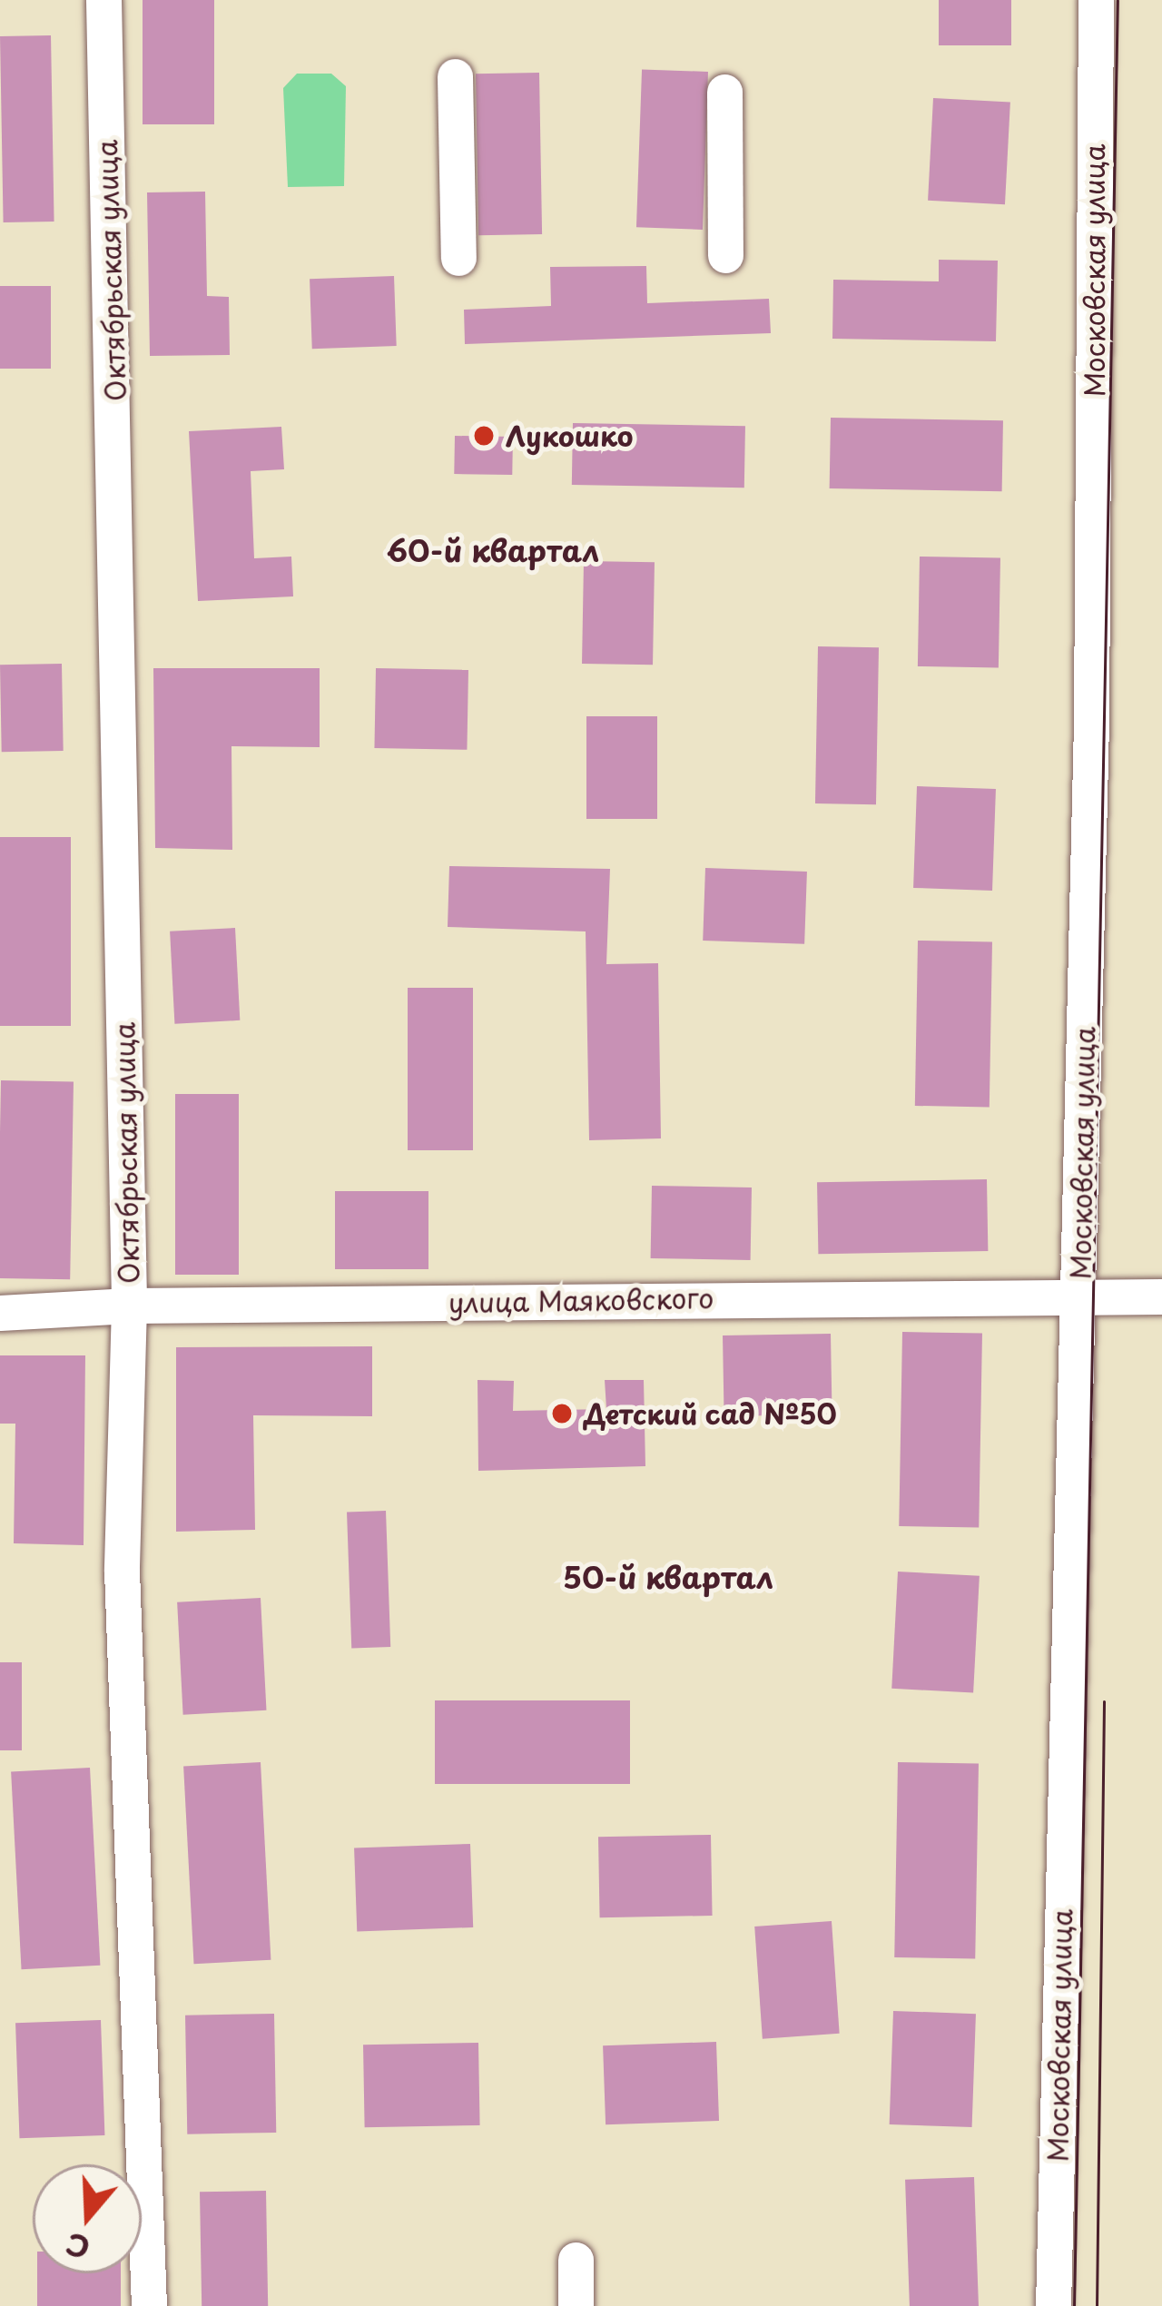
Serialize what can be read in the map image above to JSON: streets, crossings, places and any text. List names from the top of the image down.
{
  "streets": {
    "street": ["Октябрьская улица", "Московская улица", "улица Маяковского"]
  },
  "crossings": [
    ["Октябрьская улица", "улица Маяковского"],
    ["Московская улица", "улица Маяковского"]
  ],
  "districts": ["60-й квартал", "50-й квартал"],
  "places": ["Лукошко", "Детский сад №50"],
  "north": "bottom"
}
